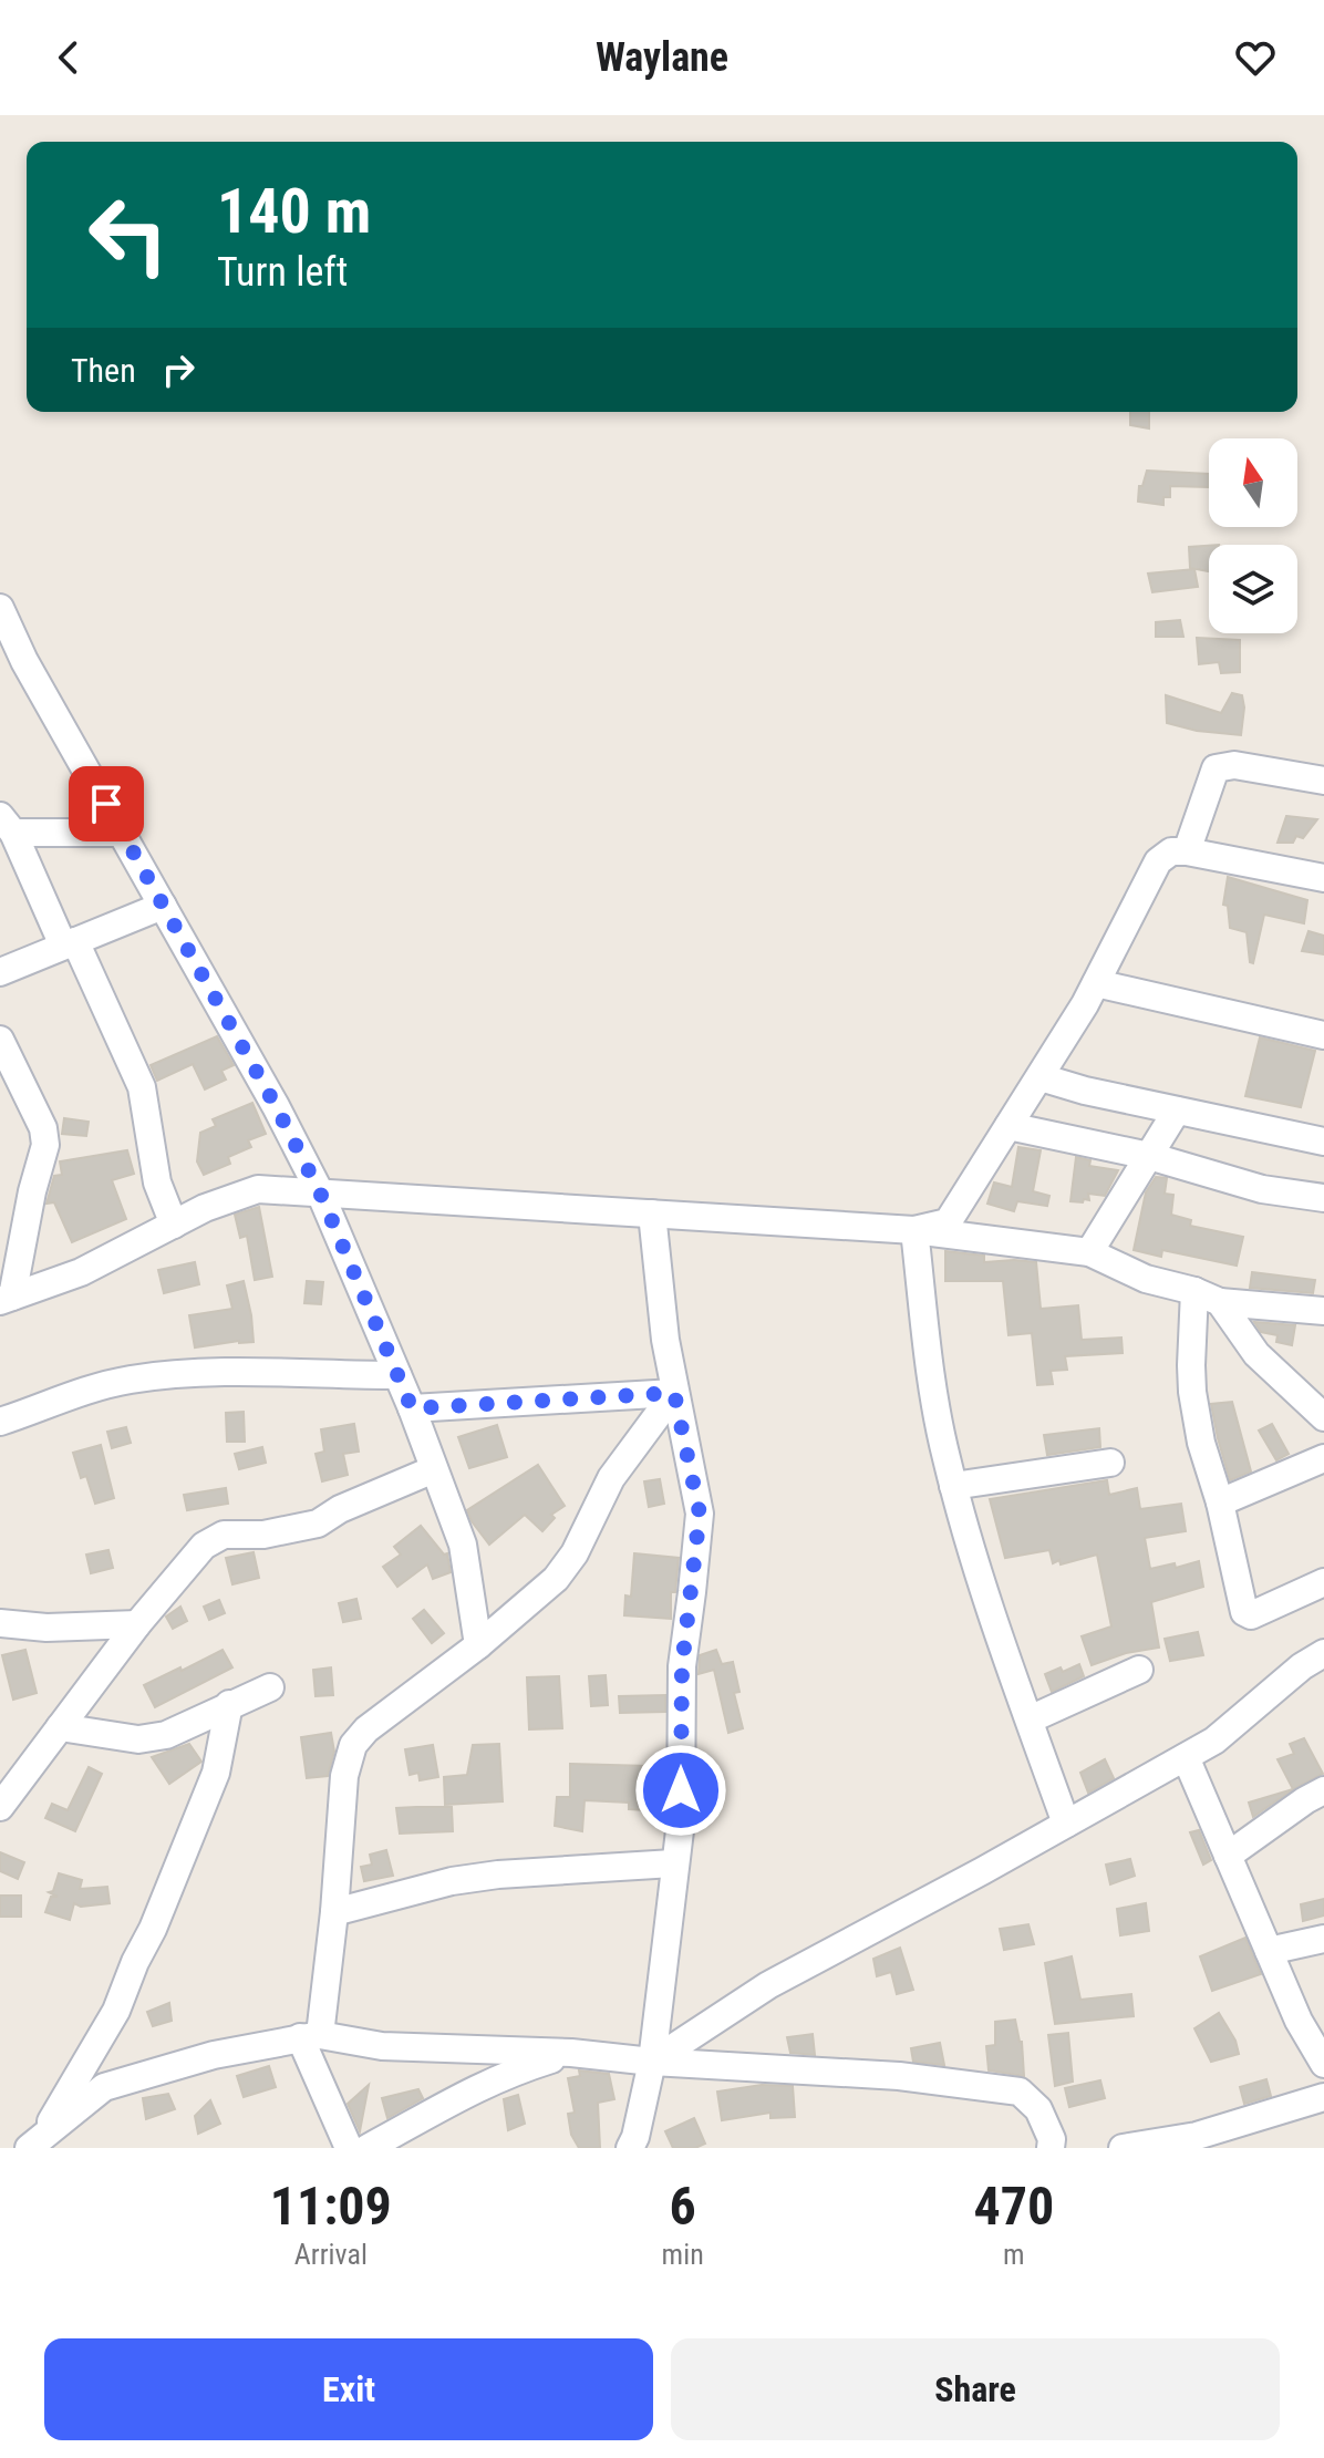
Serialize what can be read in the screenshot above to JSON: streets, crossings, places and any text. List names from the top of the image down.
{
  "north": "top",
  "page": {
    "header": "Waylane",
    "turn": ["140 m", "Turn left"],
    "then": "Then",
    "eta": [
      "11:09",
      "Arrival",
      "6",
      "min",
      "470",
      "m"
    ],
    "buttons": ["Exit", "Share"]
  }
}
